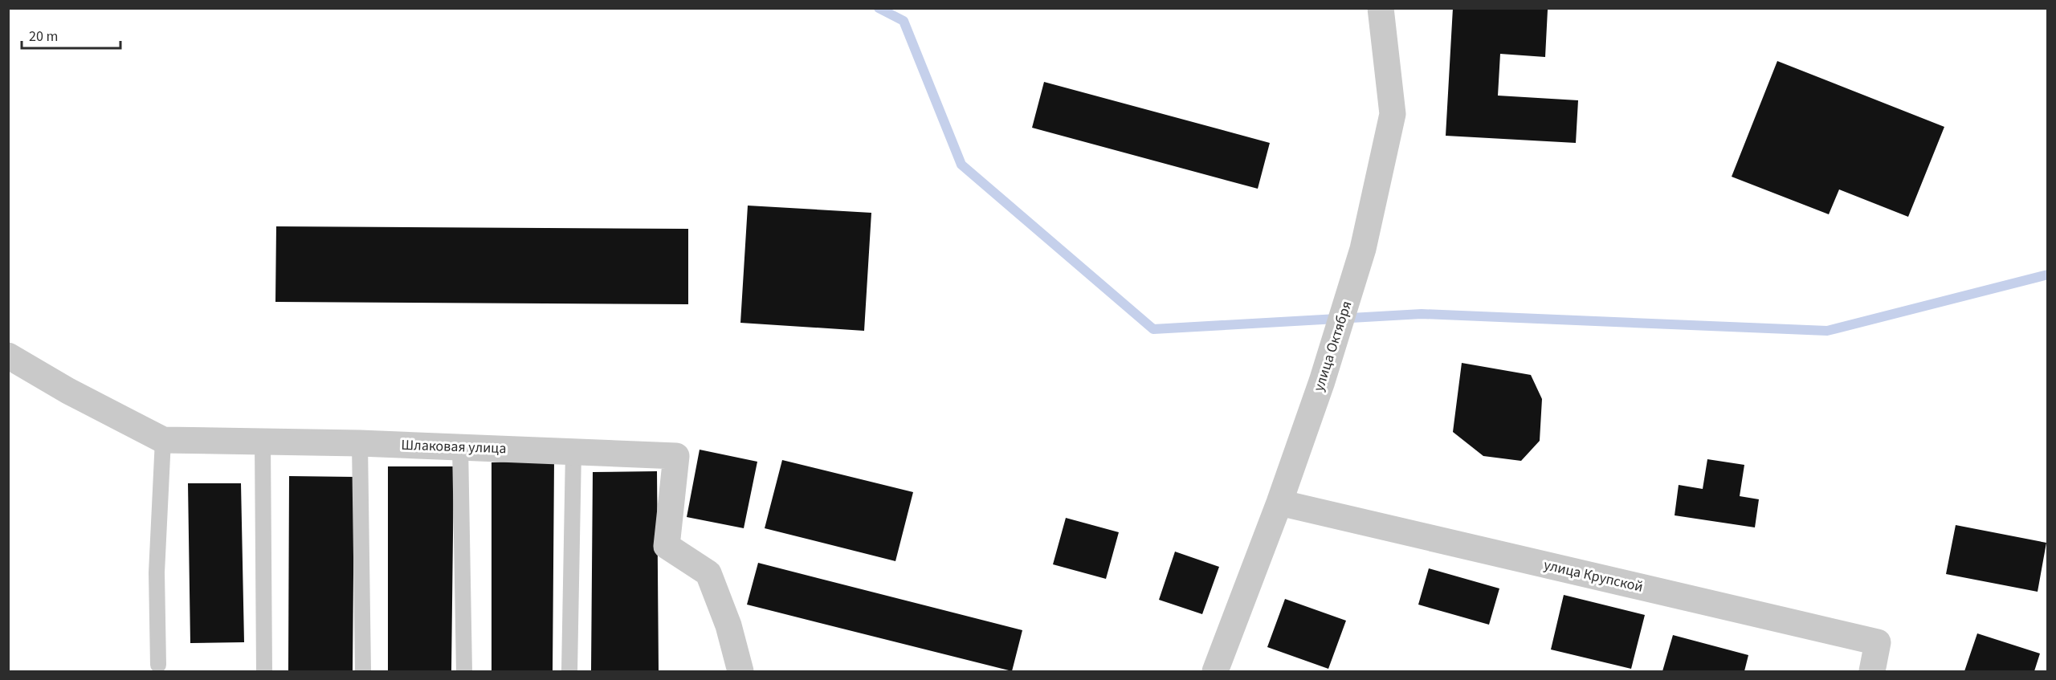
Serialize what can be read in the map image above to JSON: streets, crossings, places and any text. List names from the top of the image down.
{
  "streets": {
    "street": ["улица Октября", "Шлаковая улица", "улица Крупской"]
  },
  "crossings": [
    ["улица Октября", "улица Крупской"]
  ],
  "scale_bar": "20 m"
}
